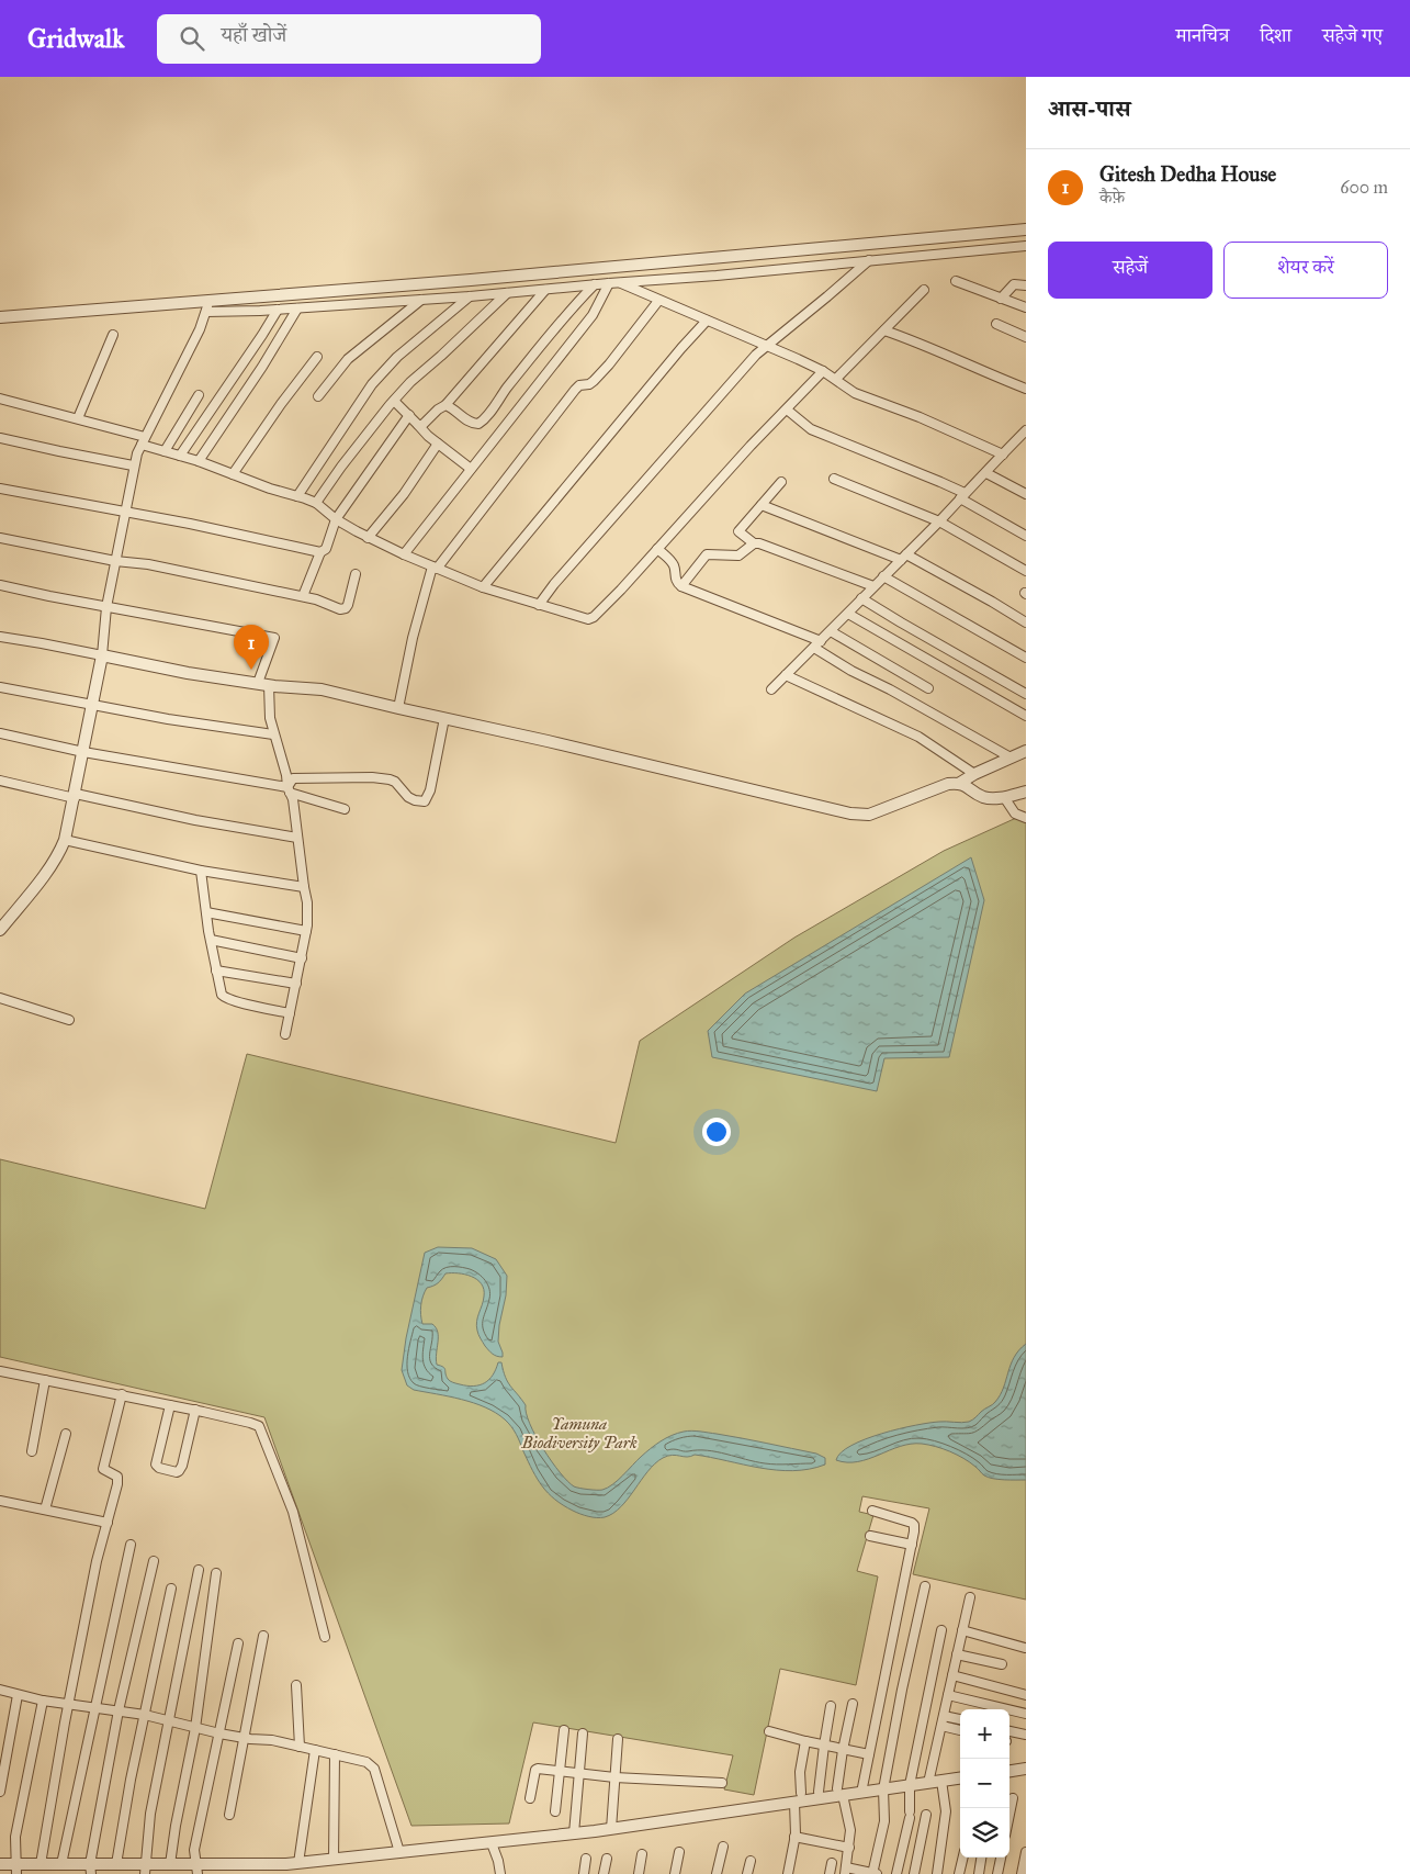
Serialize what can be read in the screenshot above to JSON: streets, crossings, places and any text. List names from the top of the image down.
{
  "parks": ["Yamuna Biodiversity Park"],
  "page": {
    "header": "Gridwalk",
    "search": "यहाँ खोजें",
    "nav": ["मानचित्र", "दिशा", "सहेजे गए"],
    "heading": "आस-पास",
    "list": [
      {
        "mark": "1",
        "name": "Gitesh Dedha House",
        "note": "कैफ़े",
        "value": "600 m"
      }
    ],
    "buttons": ["सहेजें", "शेयर करें"],
    "pins": "1",
    "map_buttons": ["+", "−"]
  }
}
